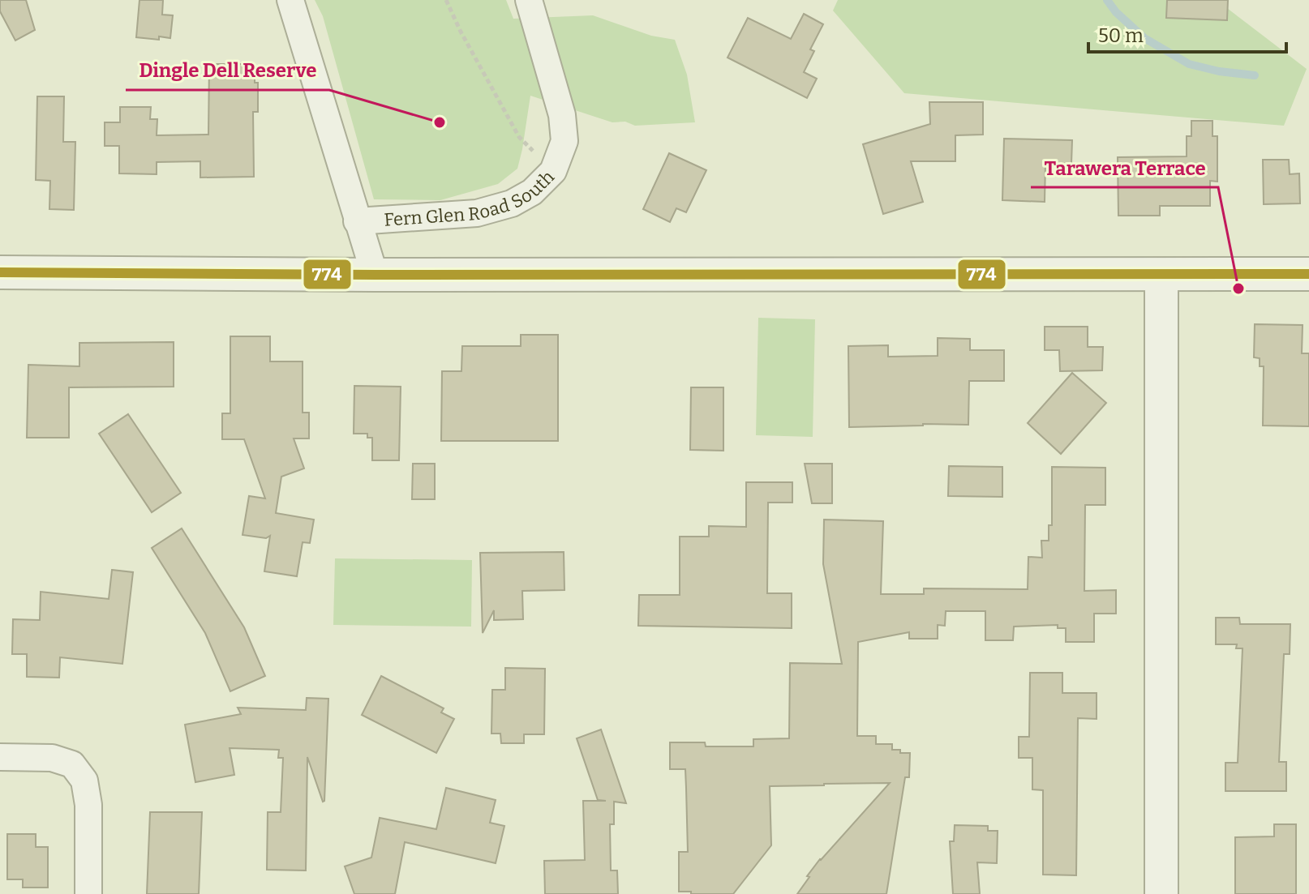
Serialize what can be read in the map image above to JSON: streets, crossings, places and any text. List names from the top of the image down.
{
  "streets": {
    "street": ["Fern Glen Road South"]
  },
  "places": ["Dingle Dell Reserve", "Tarawera Terrace"],
  "lines": ["transit line 774"],
  "scale_bar": "50 m"
}
